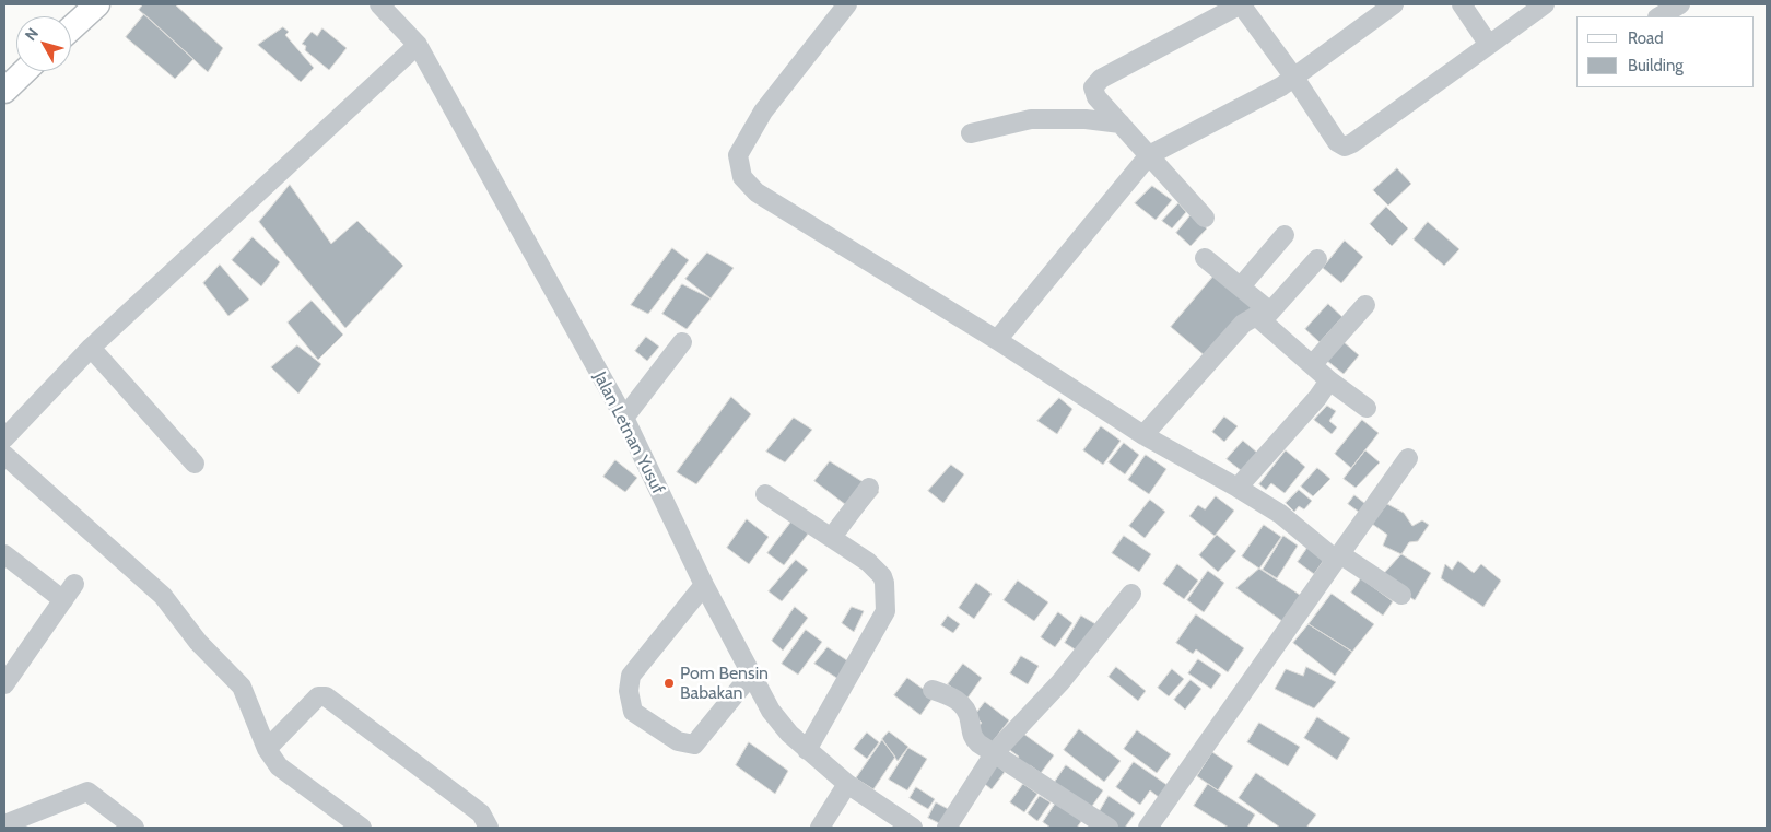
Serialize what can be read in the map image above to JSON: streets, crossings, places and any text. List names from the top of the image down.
{
  "streets": {
    "street": ["Jalan Letnan Yusuf"]
  },
  "places": ["Pom Bensin Babakan"],
  "legend": ["Road", "Building"],
  "north": "top left"
}
